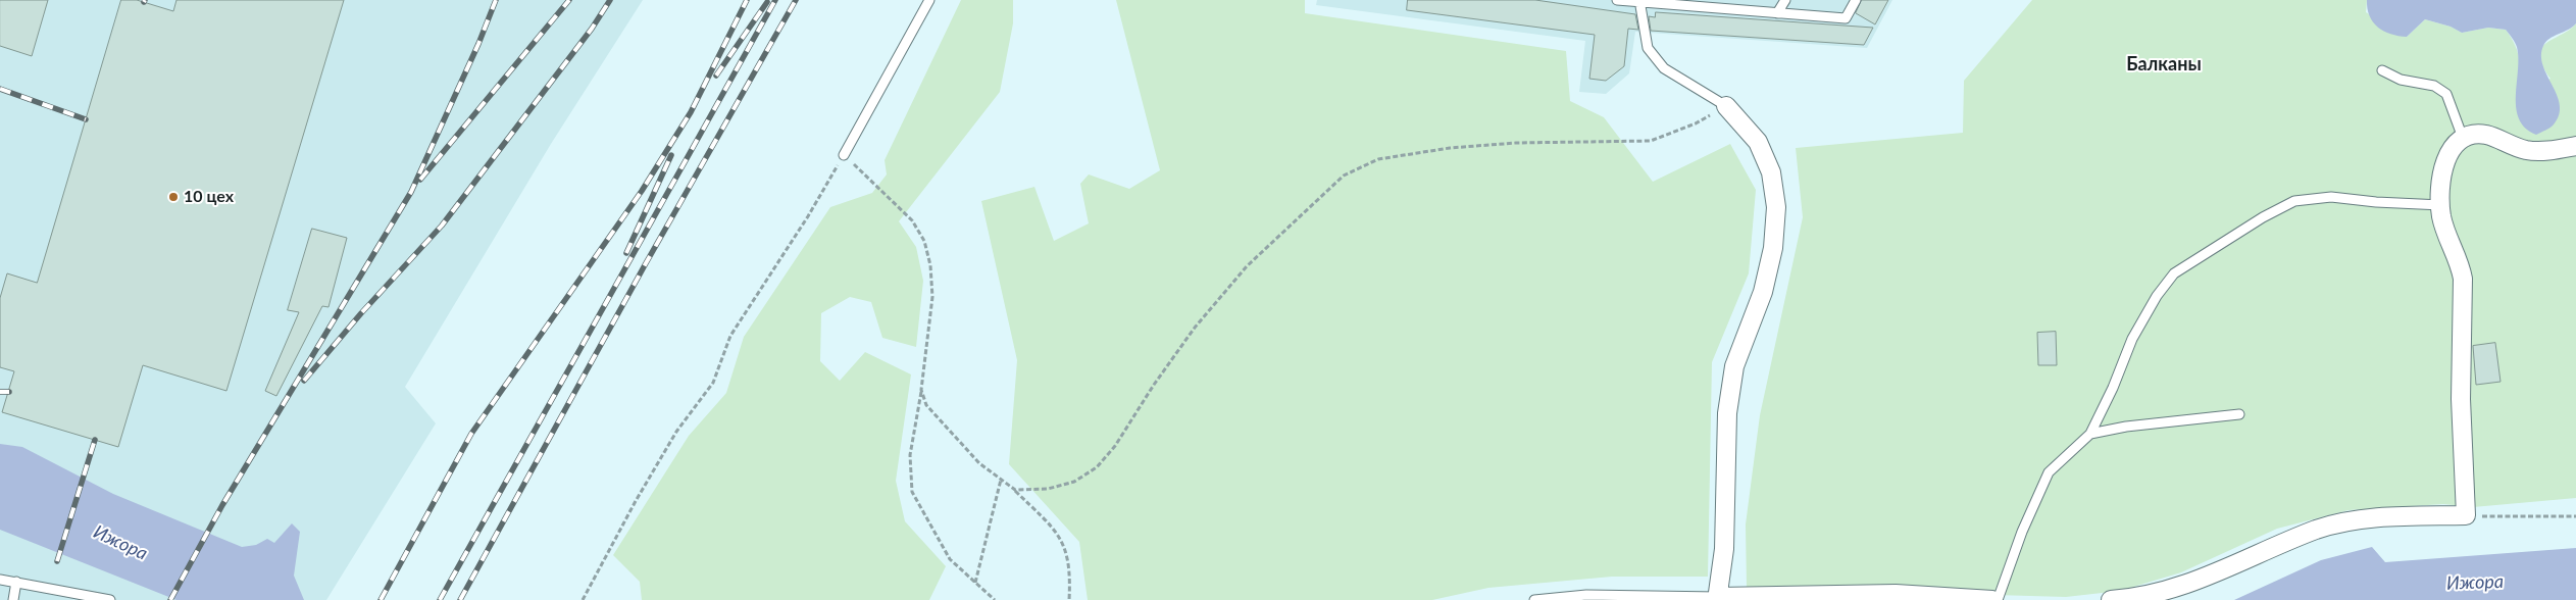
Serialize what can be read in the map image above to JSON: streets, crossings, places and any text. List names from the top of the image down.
{
  "districts": ["Балканы"],
  "water": ["Ижора"],
  "places": ["10 цех"]
}
